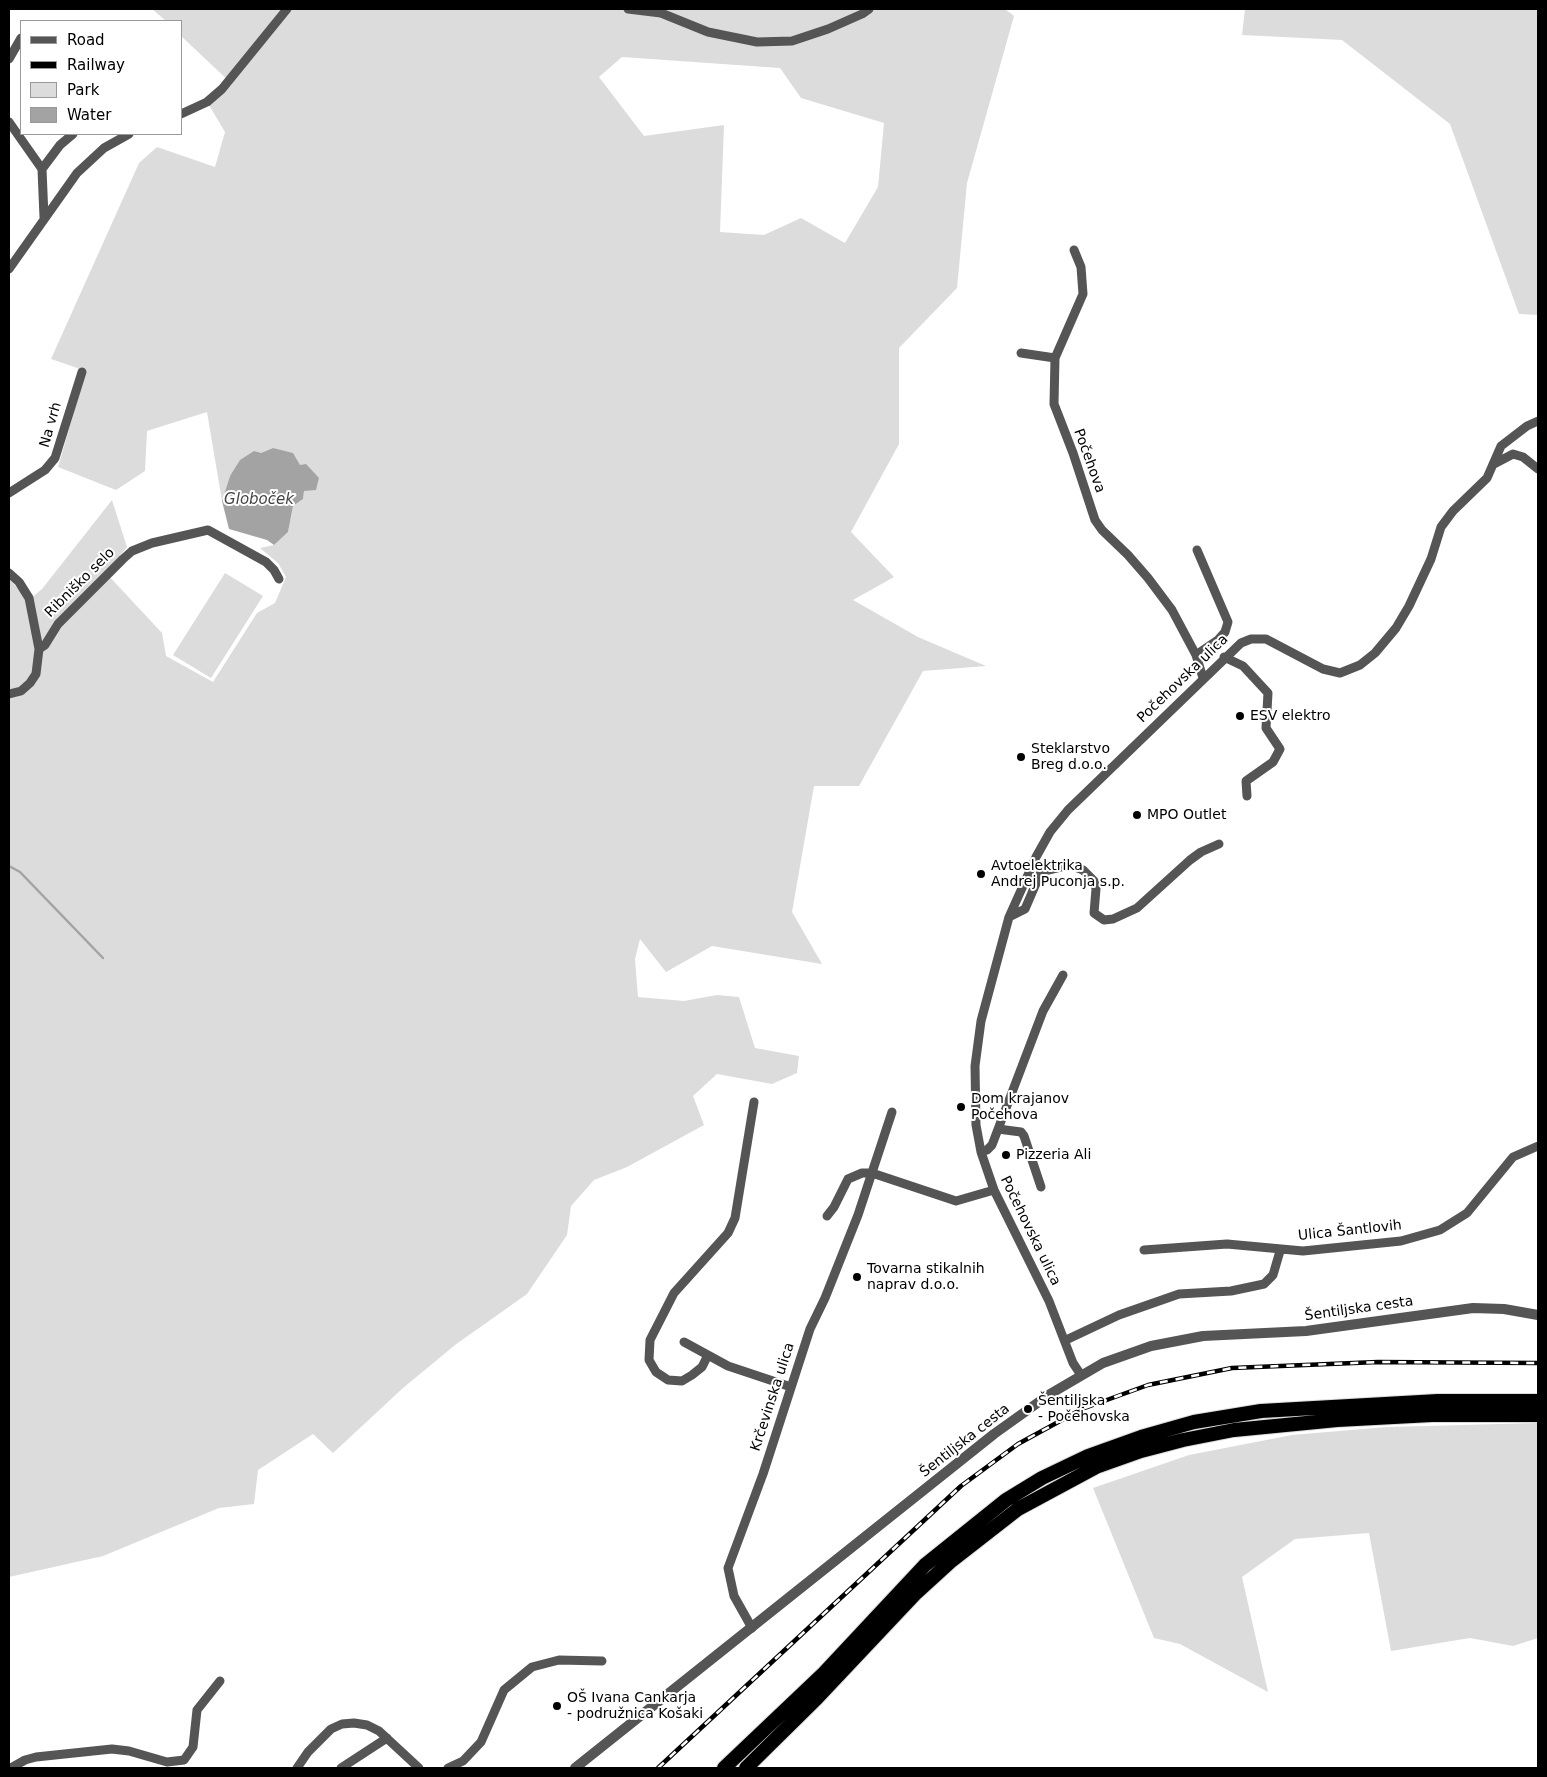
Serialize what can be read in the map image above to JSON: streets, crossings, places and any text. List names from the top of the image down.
{
  "streets": {
    "street": [
      "Na vrh",
      "Počehova",
      "Ribniško selo",
      "Počehovska ulica",
      "Ulica Šantlovih",
      "Šentiljska cesta",
      "Krčevinska ulica"
    ]
  },
  "crossings": [
    ["Počehova", "Počehovska ulica"],
    ["Počehovska ulica", "Šentiljska cesta"],
    ["Šentiljska cesta", "Krčevinska ulica"]
  ],
  "water": ["Globoček"],
  "places": [
    "ESV elektro",
    "Steklarstvo Breg d.o.o.",
    "MPO Outlet",
    "Avtoelektrika Andrej Puconja s.p.",
    "Dom krajanov Počehova",
    "Pizzeria Ali",
    "Tovarna stikalnih naprav d.o.o.",
    "Šentiljska - Počehovska",
    "OŠ Ivana Cankarja - podružnica Košaki"
  ],
  "legend": [
    "Road",
    "Railway",
    "Park",
    "Water"
  ]
}
